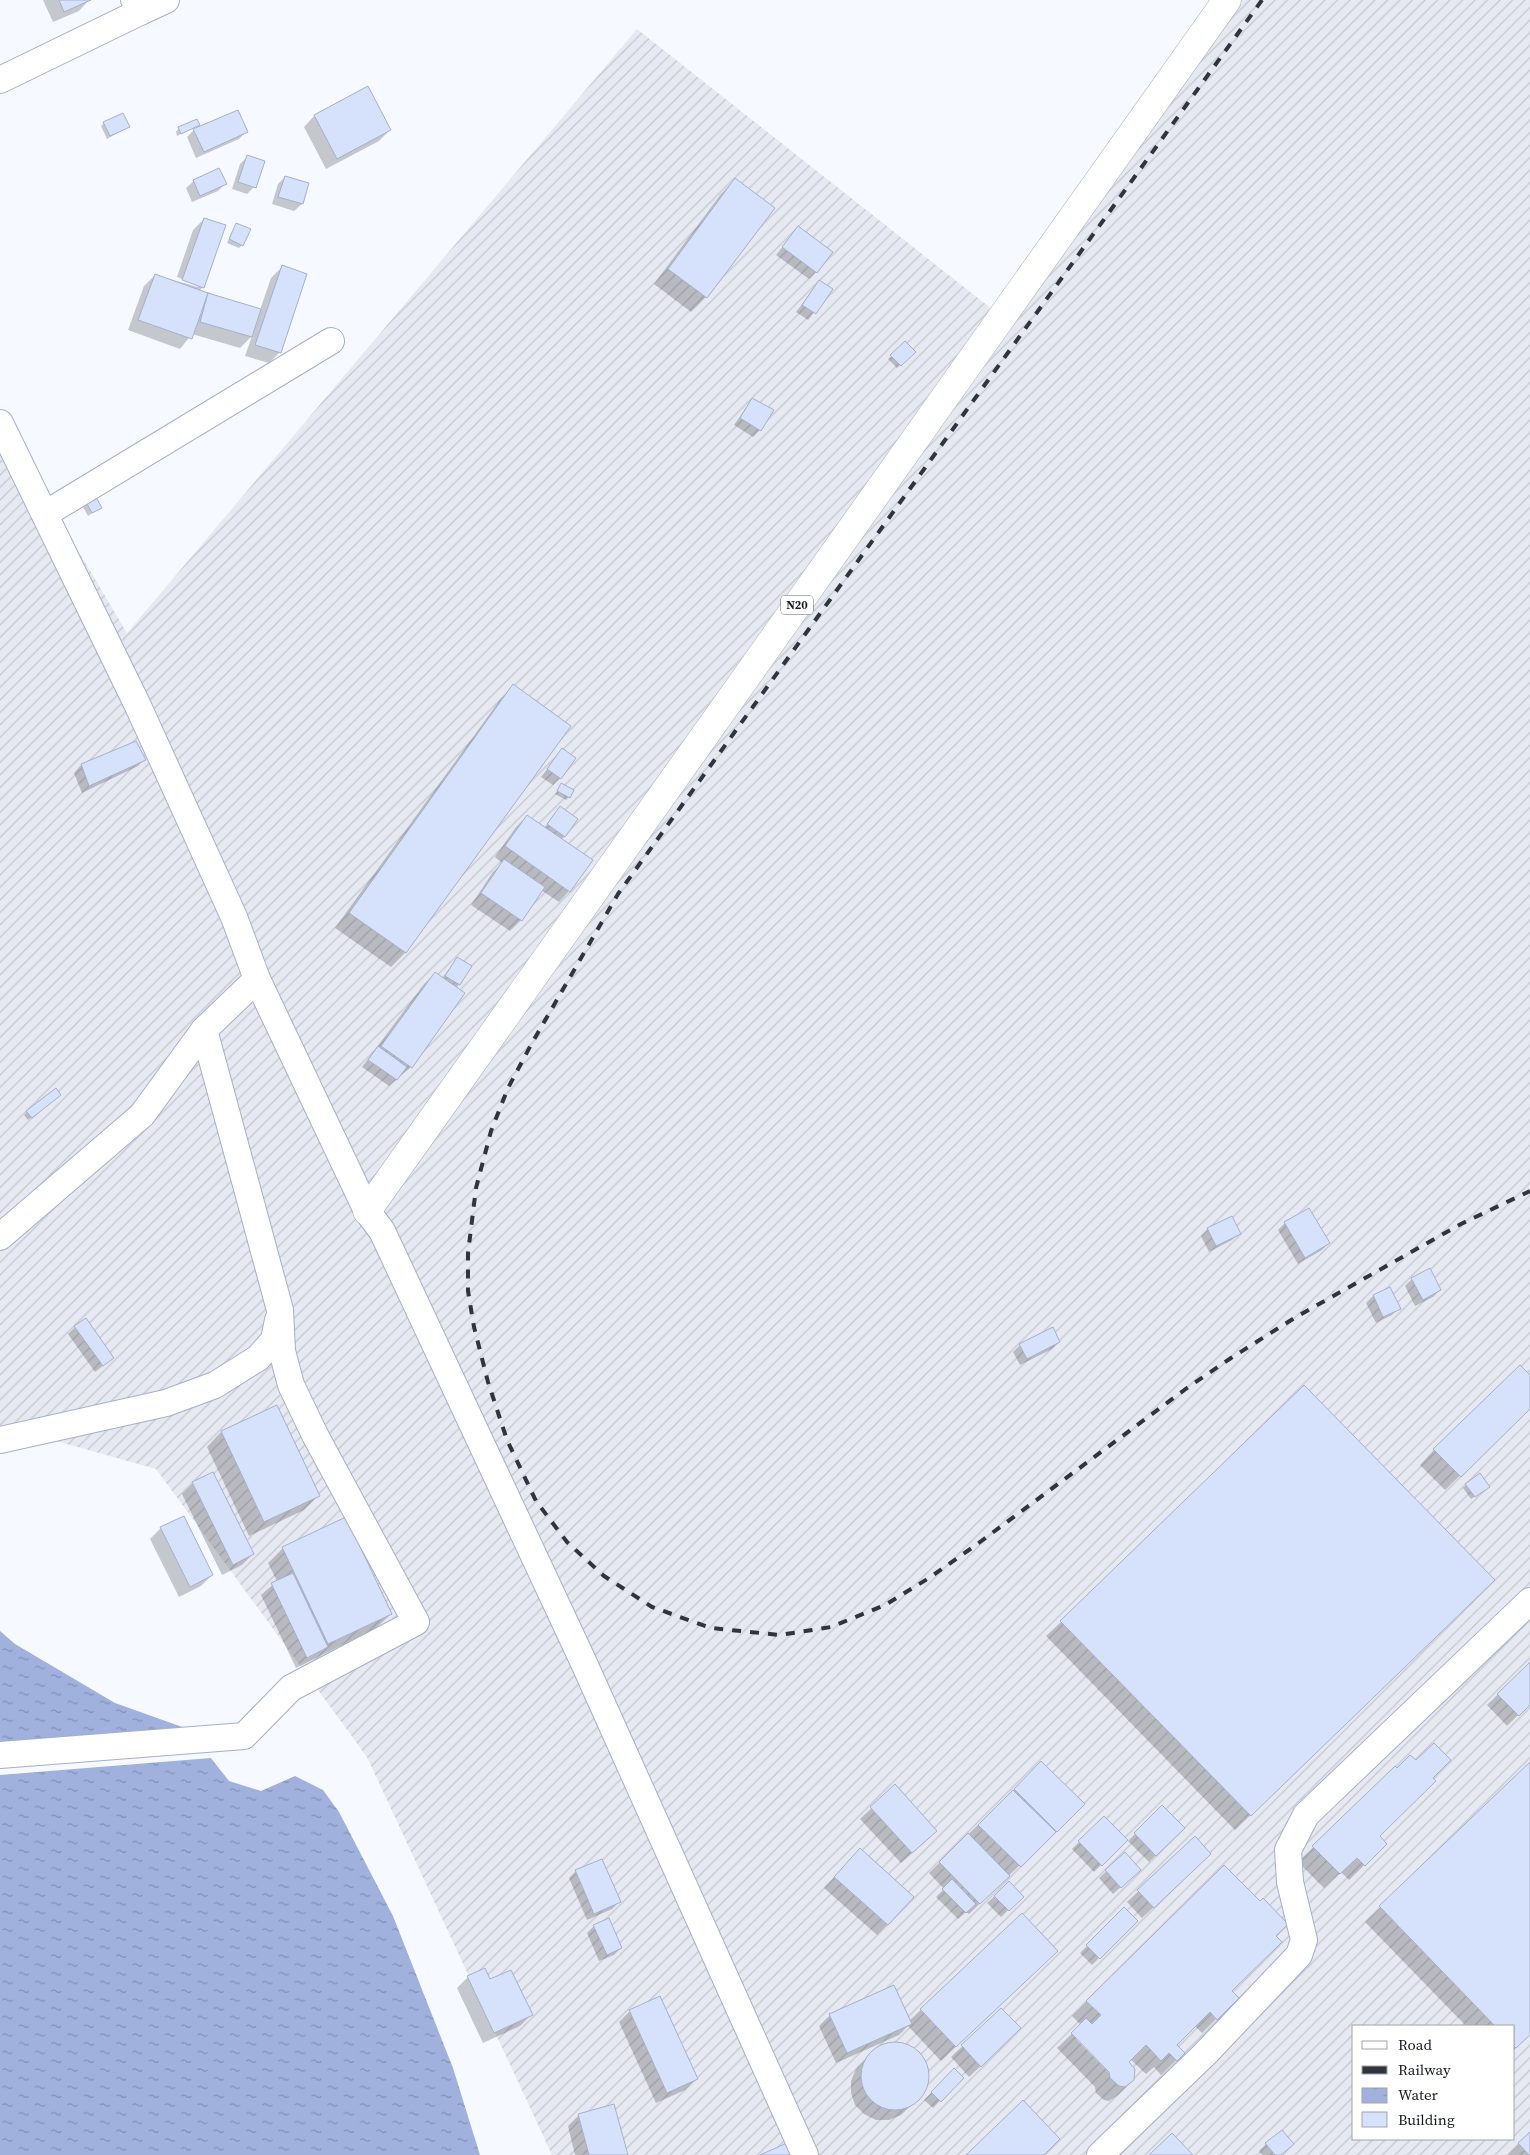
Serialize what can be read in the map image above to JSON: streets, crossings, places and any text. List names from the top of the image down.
{
  "streets": {
    "main road": ["N20"]
  },
  "legend": [
    "Road",
    "Railway",
    "Water",
    "Building"
  ]
}
